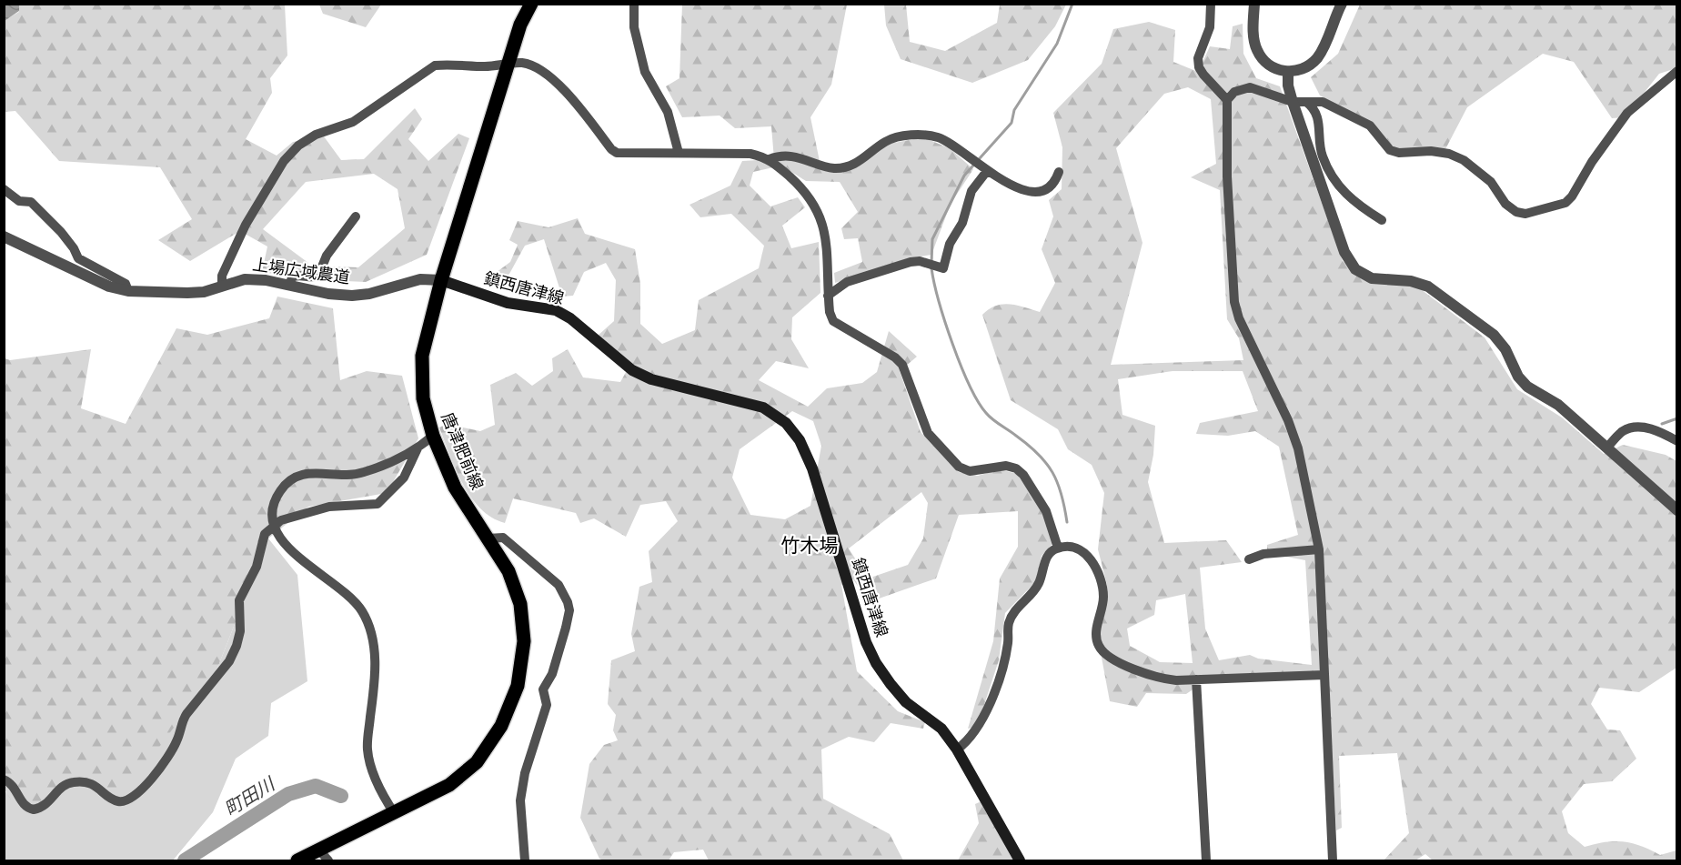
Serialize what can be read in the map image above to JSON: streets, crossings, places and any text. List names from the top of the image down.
{
  "streets": {
    "main road": ["鎮西唐津線", "唐津肥前線"],
    "street": ["上場広域農道"]
  },
  "crossings": [
    ["上場広域農道", "鎮西唐津線"],
    ["上場広域農道", "唐津肥前線"],
    ["鎮西唐津線", "唐津肥前線"]
  ],
  "districts": ["竹木場"],
  "water": ["町田川"]
}
